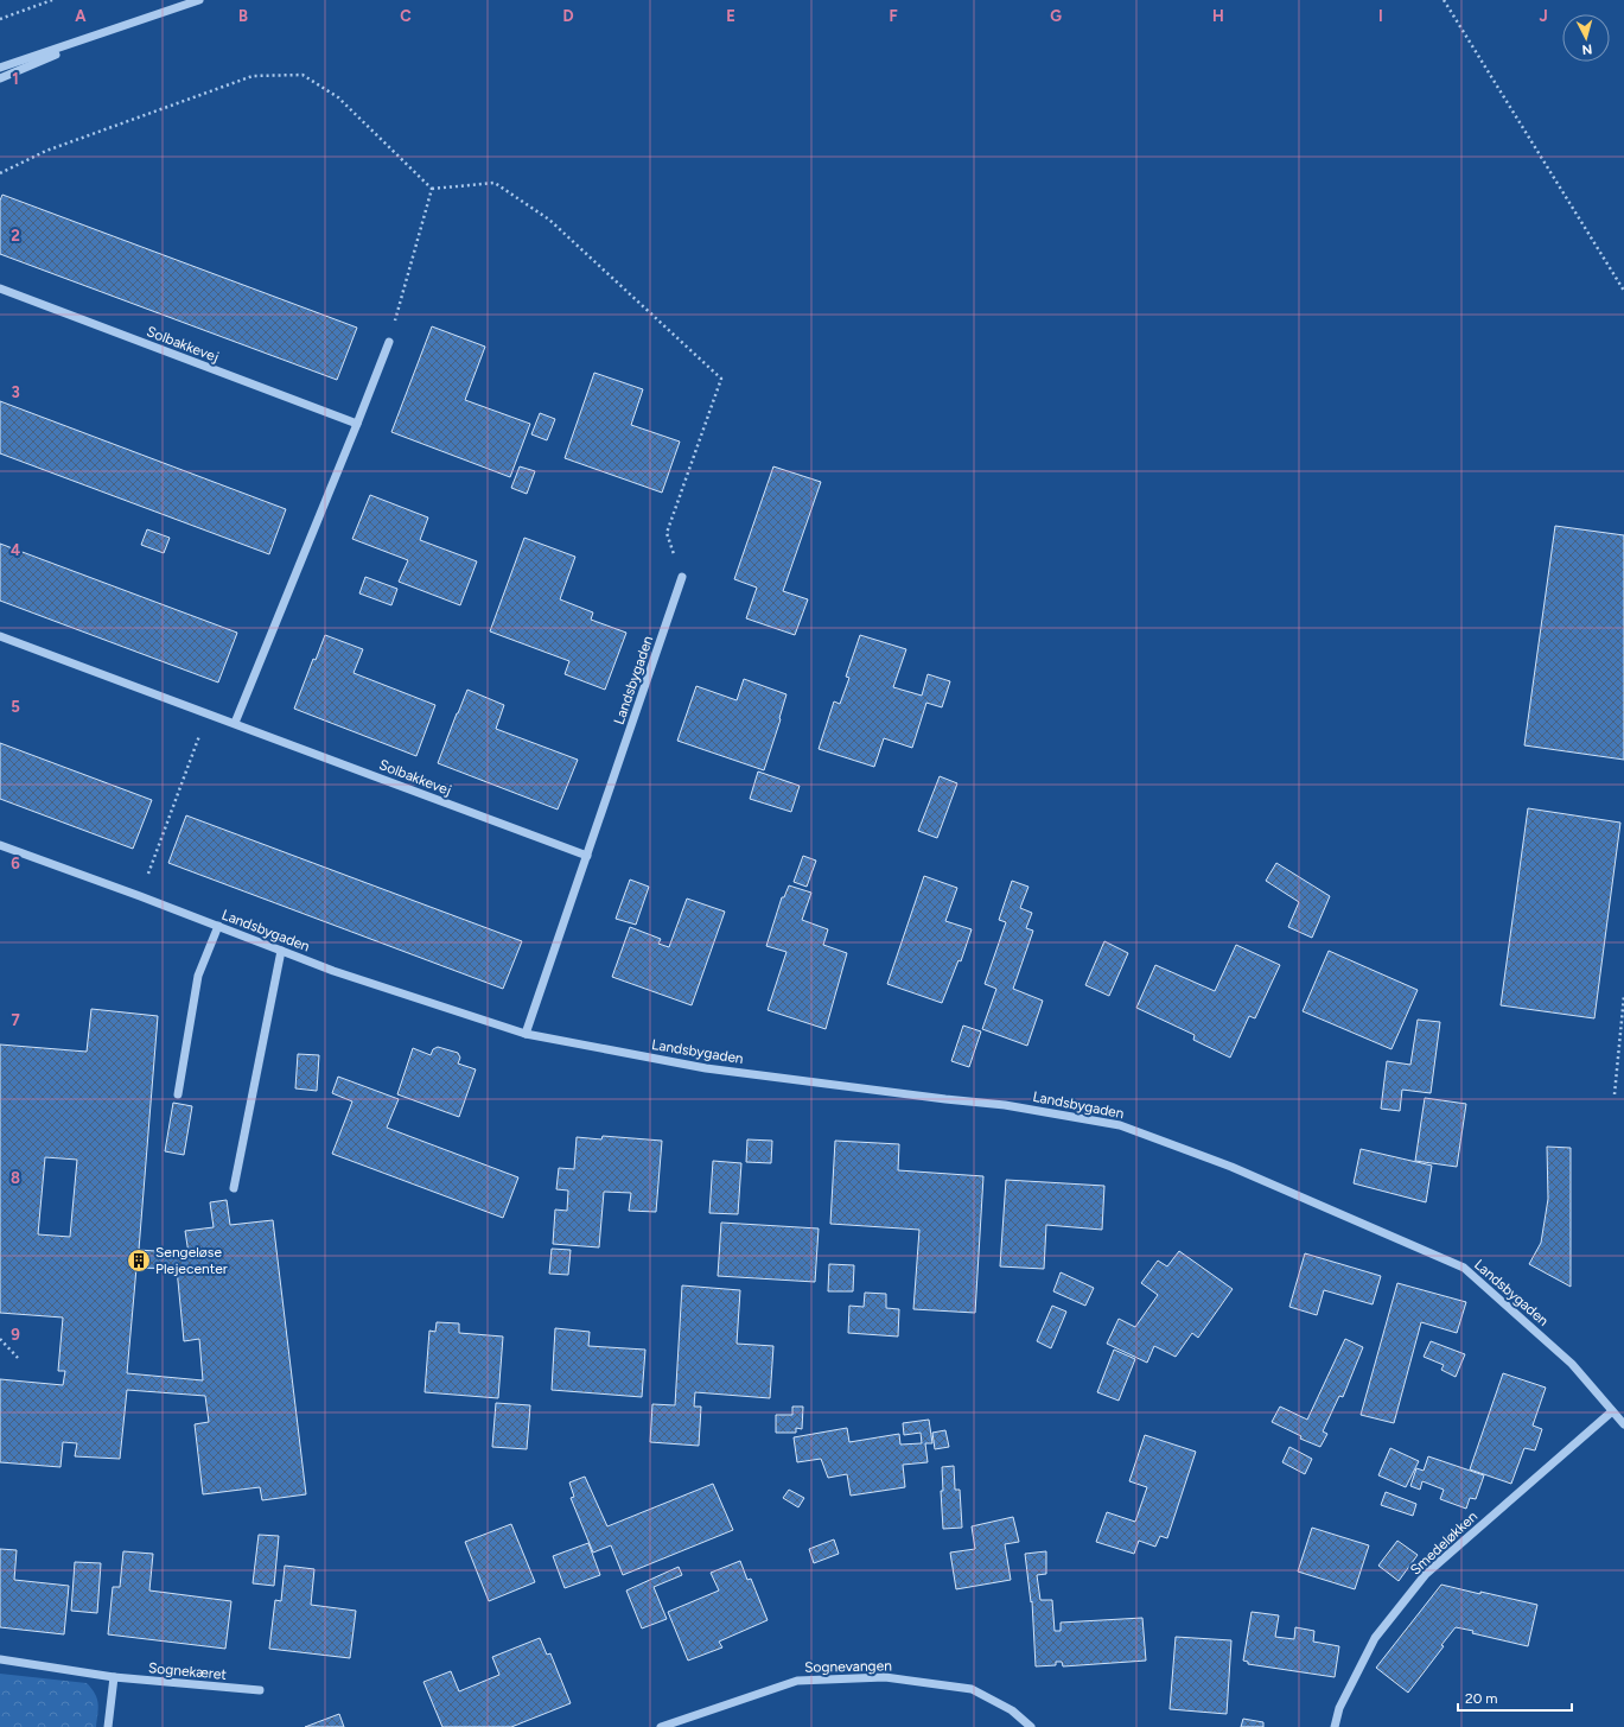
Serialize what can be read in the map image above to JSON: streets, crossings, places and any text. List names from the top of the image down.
{
  "streets": {
    "street": [
      "Solbakkevej",
      "Landsbygaden",
      "Smedeløkken",
      "Sognevangen",
      "Sognekæret"
    ]
  },
  "crossings": [
    ["Solbakkevej", "Landsbygaden"],
    ["Landsbygaden", "Smedeløkken"]
  ],
  "places": {
    "building": ["Sengeløse Plejecenter"]
  },
  "scale_bar": "20 m",
  "north": "bottom",
  "grid": {
    "columns": [
      "A",
      "B",
      "C",
      "D",
      "E",
      "F",
      "G",
      "H",
      "I",
      "J"
    ],
    "rows": [
      "1",
      "2",
      "3",
      "4",
      "5",
      "6",
      "7",
      "8",
      "9"
    ]
  }
}
